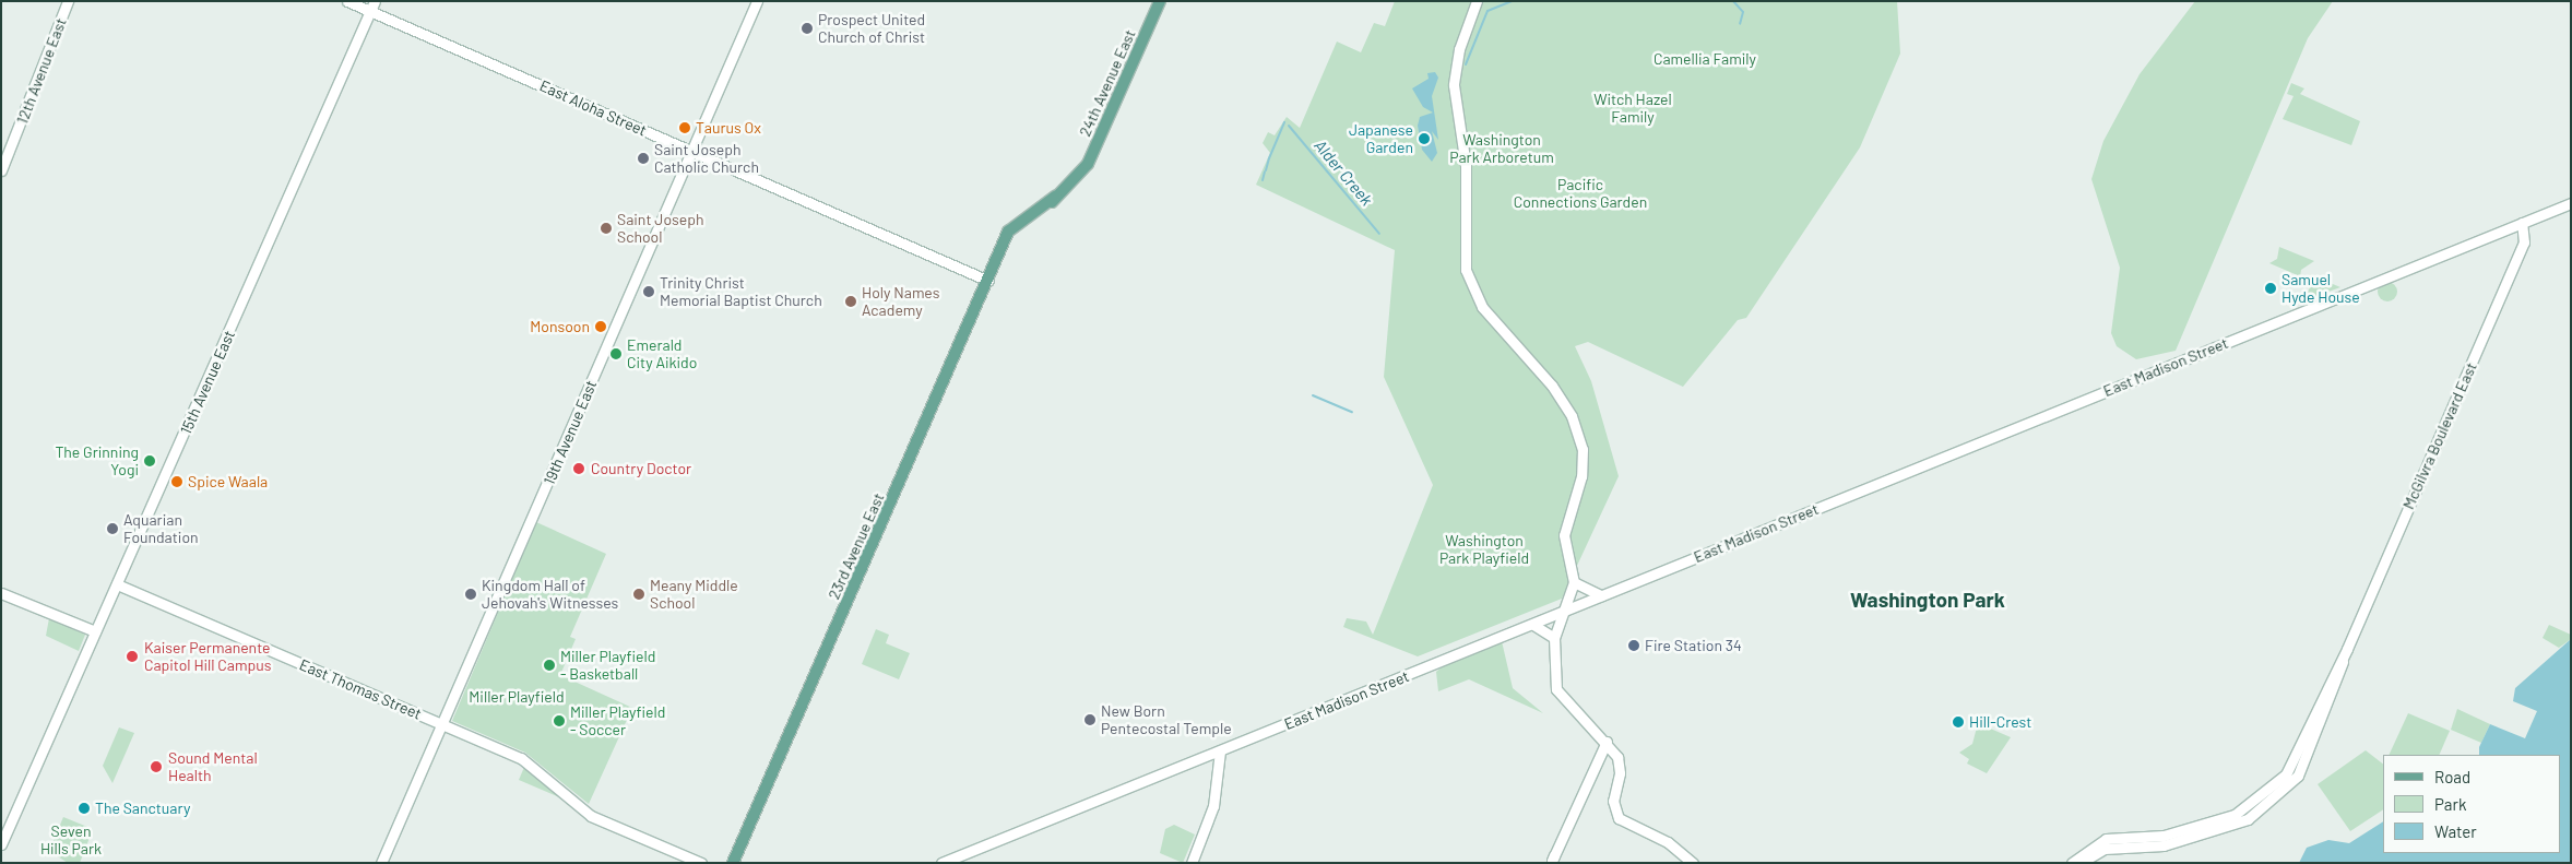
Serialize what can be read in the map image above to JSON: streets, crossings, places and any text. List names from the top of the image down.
{
  "streets": {
    "main road": ["24th Avenue East", "23rd Avenue East"],
    "street": [
      "12th Avenue East",
      "East Aloha Street",
      "East Madison Street",
      "15th Avenue East",
      "19th Avenue East",
      "McGilvra Boulevard East",
      "East Thomas Street"
    ]
  },
  "crossings": [
    ["24th Avenue East", "23rd Avenue East"],
    ["East Aloha Street", "15th Avenue East"],
    ["East Aloha Street", "19th Avenue East"],
    ["East Aloha Street", "23rd Avenue East"],
    ["East Madison Street", "McGilvra Boulevard East"],
    ["15th Avenue East", "East Thomas Street"],
    ["19th Avenue East", "East Thomas Street"]
  ],
  "districts": ["Washington Park"],
  "water": ["Alder Creek"],
  "parks": [
    "Camellia Family",
    "Witch Hazel Family",
    "Washington Park Arboretum",
    "Pacific Connections Garden",
    "Washington Park Playfield",
    "Miller Playfield",
    "Seven Hills Park"
  ],
  "places": [
    "Prospect United Church of Christ",
    "Taurus Ox",
    "Japanese Garden",
    "Saint Joseph Catholic Church",
    "Saint Joseph School",
    "Samuel Hyde House",
    "Trinity Christ Memorial Baptist Church",
    "Holy Names Academy",
    "Monsoon",
    "Emerald City Aikido",
    "The Grinning Yogi",
    "Country Doctor",
    "Spice Waala",
    "Aquarian Foundation",
    "Kingdom Hall of Jehovah's Witnesses",
    "Meany Middle School",
    "Fire Station 34",
    "Kaiser Permanente Capitol Hill Campus",
    "Miller Playfield - Basketball",
    "New Born Pentecostal Temple",
    "Miller Playfield - Soccer",
    "Hill-Crest",
    "Sound Mental Health",
    "The Sanctuary"
  ],
  "legend": ["Road", "Park", "Water"]
}
